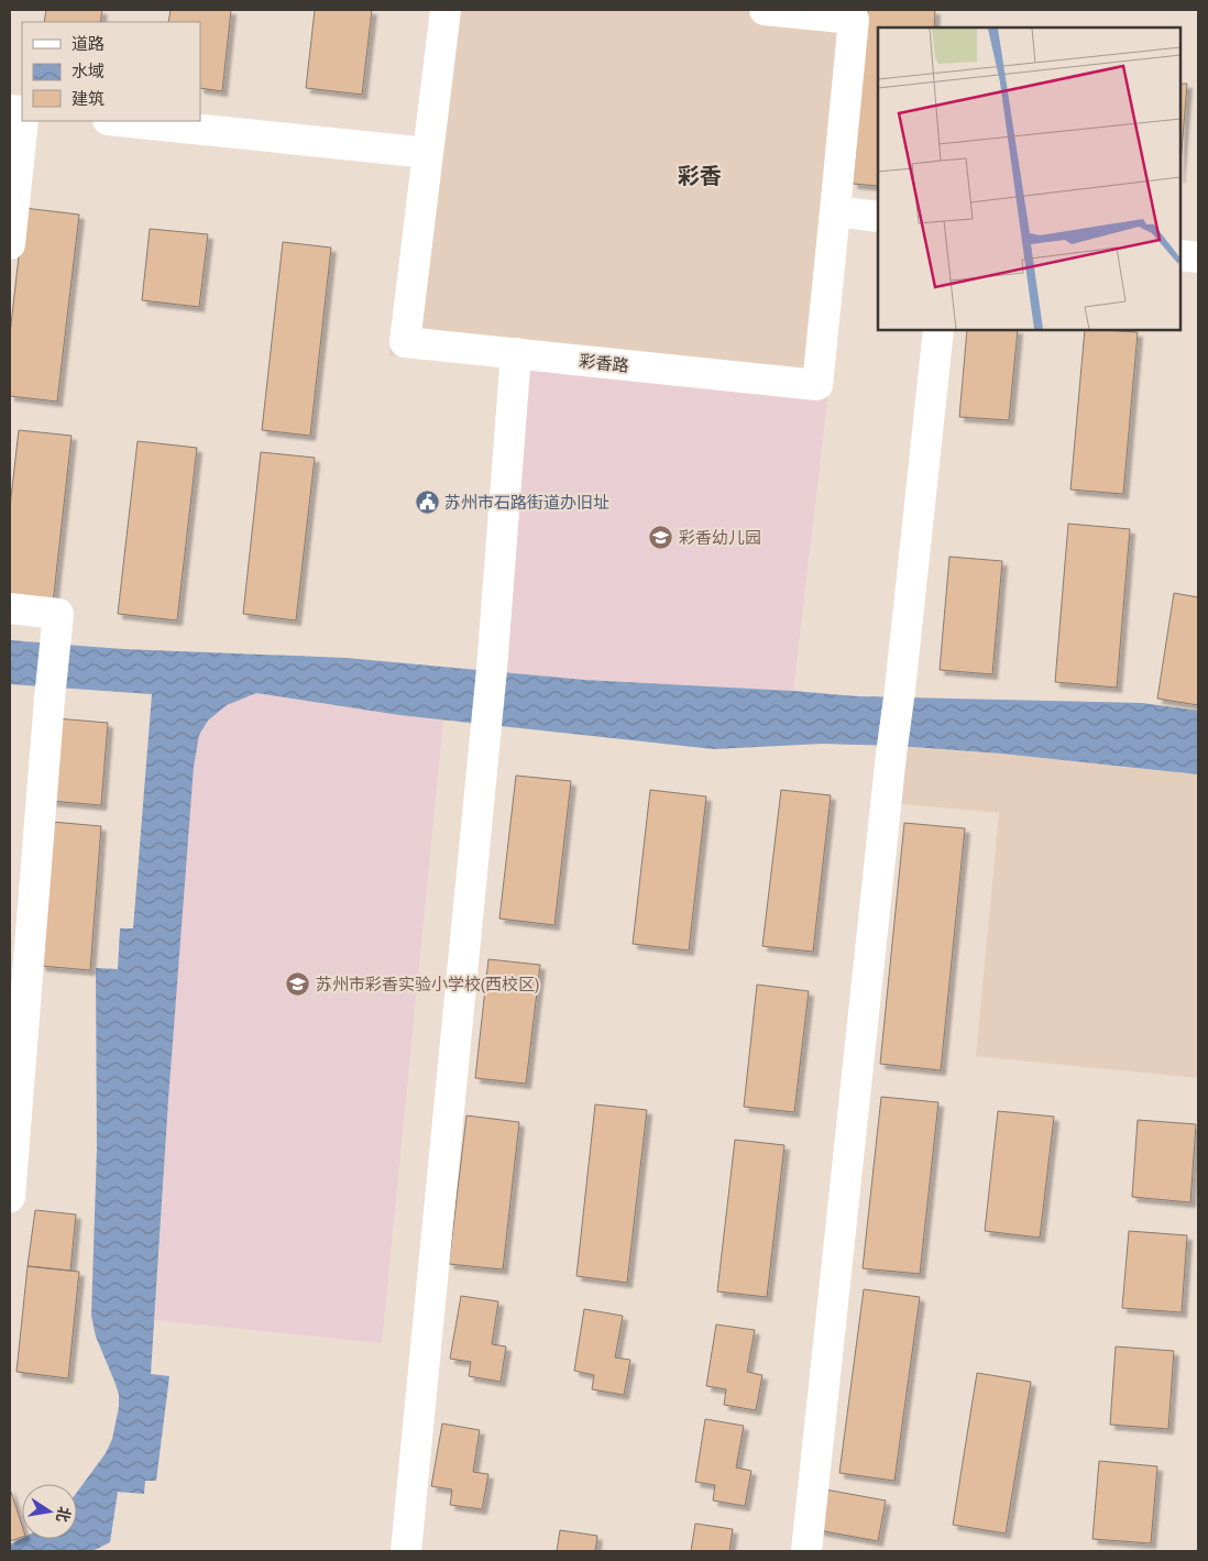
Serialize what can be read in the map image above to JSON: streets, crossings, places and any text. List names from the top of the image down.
{
  "streets": {
    "street": ["彩香路"]
  },
  "districts": ["彩香"],
  "places": {
    "public building": ["苏州市石路街道办旧址"],
    "school or university": ["彩香幼儿园", "苏州市彩香实验小学校(西校区)"]
  },
  "legend": ["道路", "水域", "建筑"],
  "north": "right"
}
